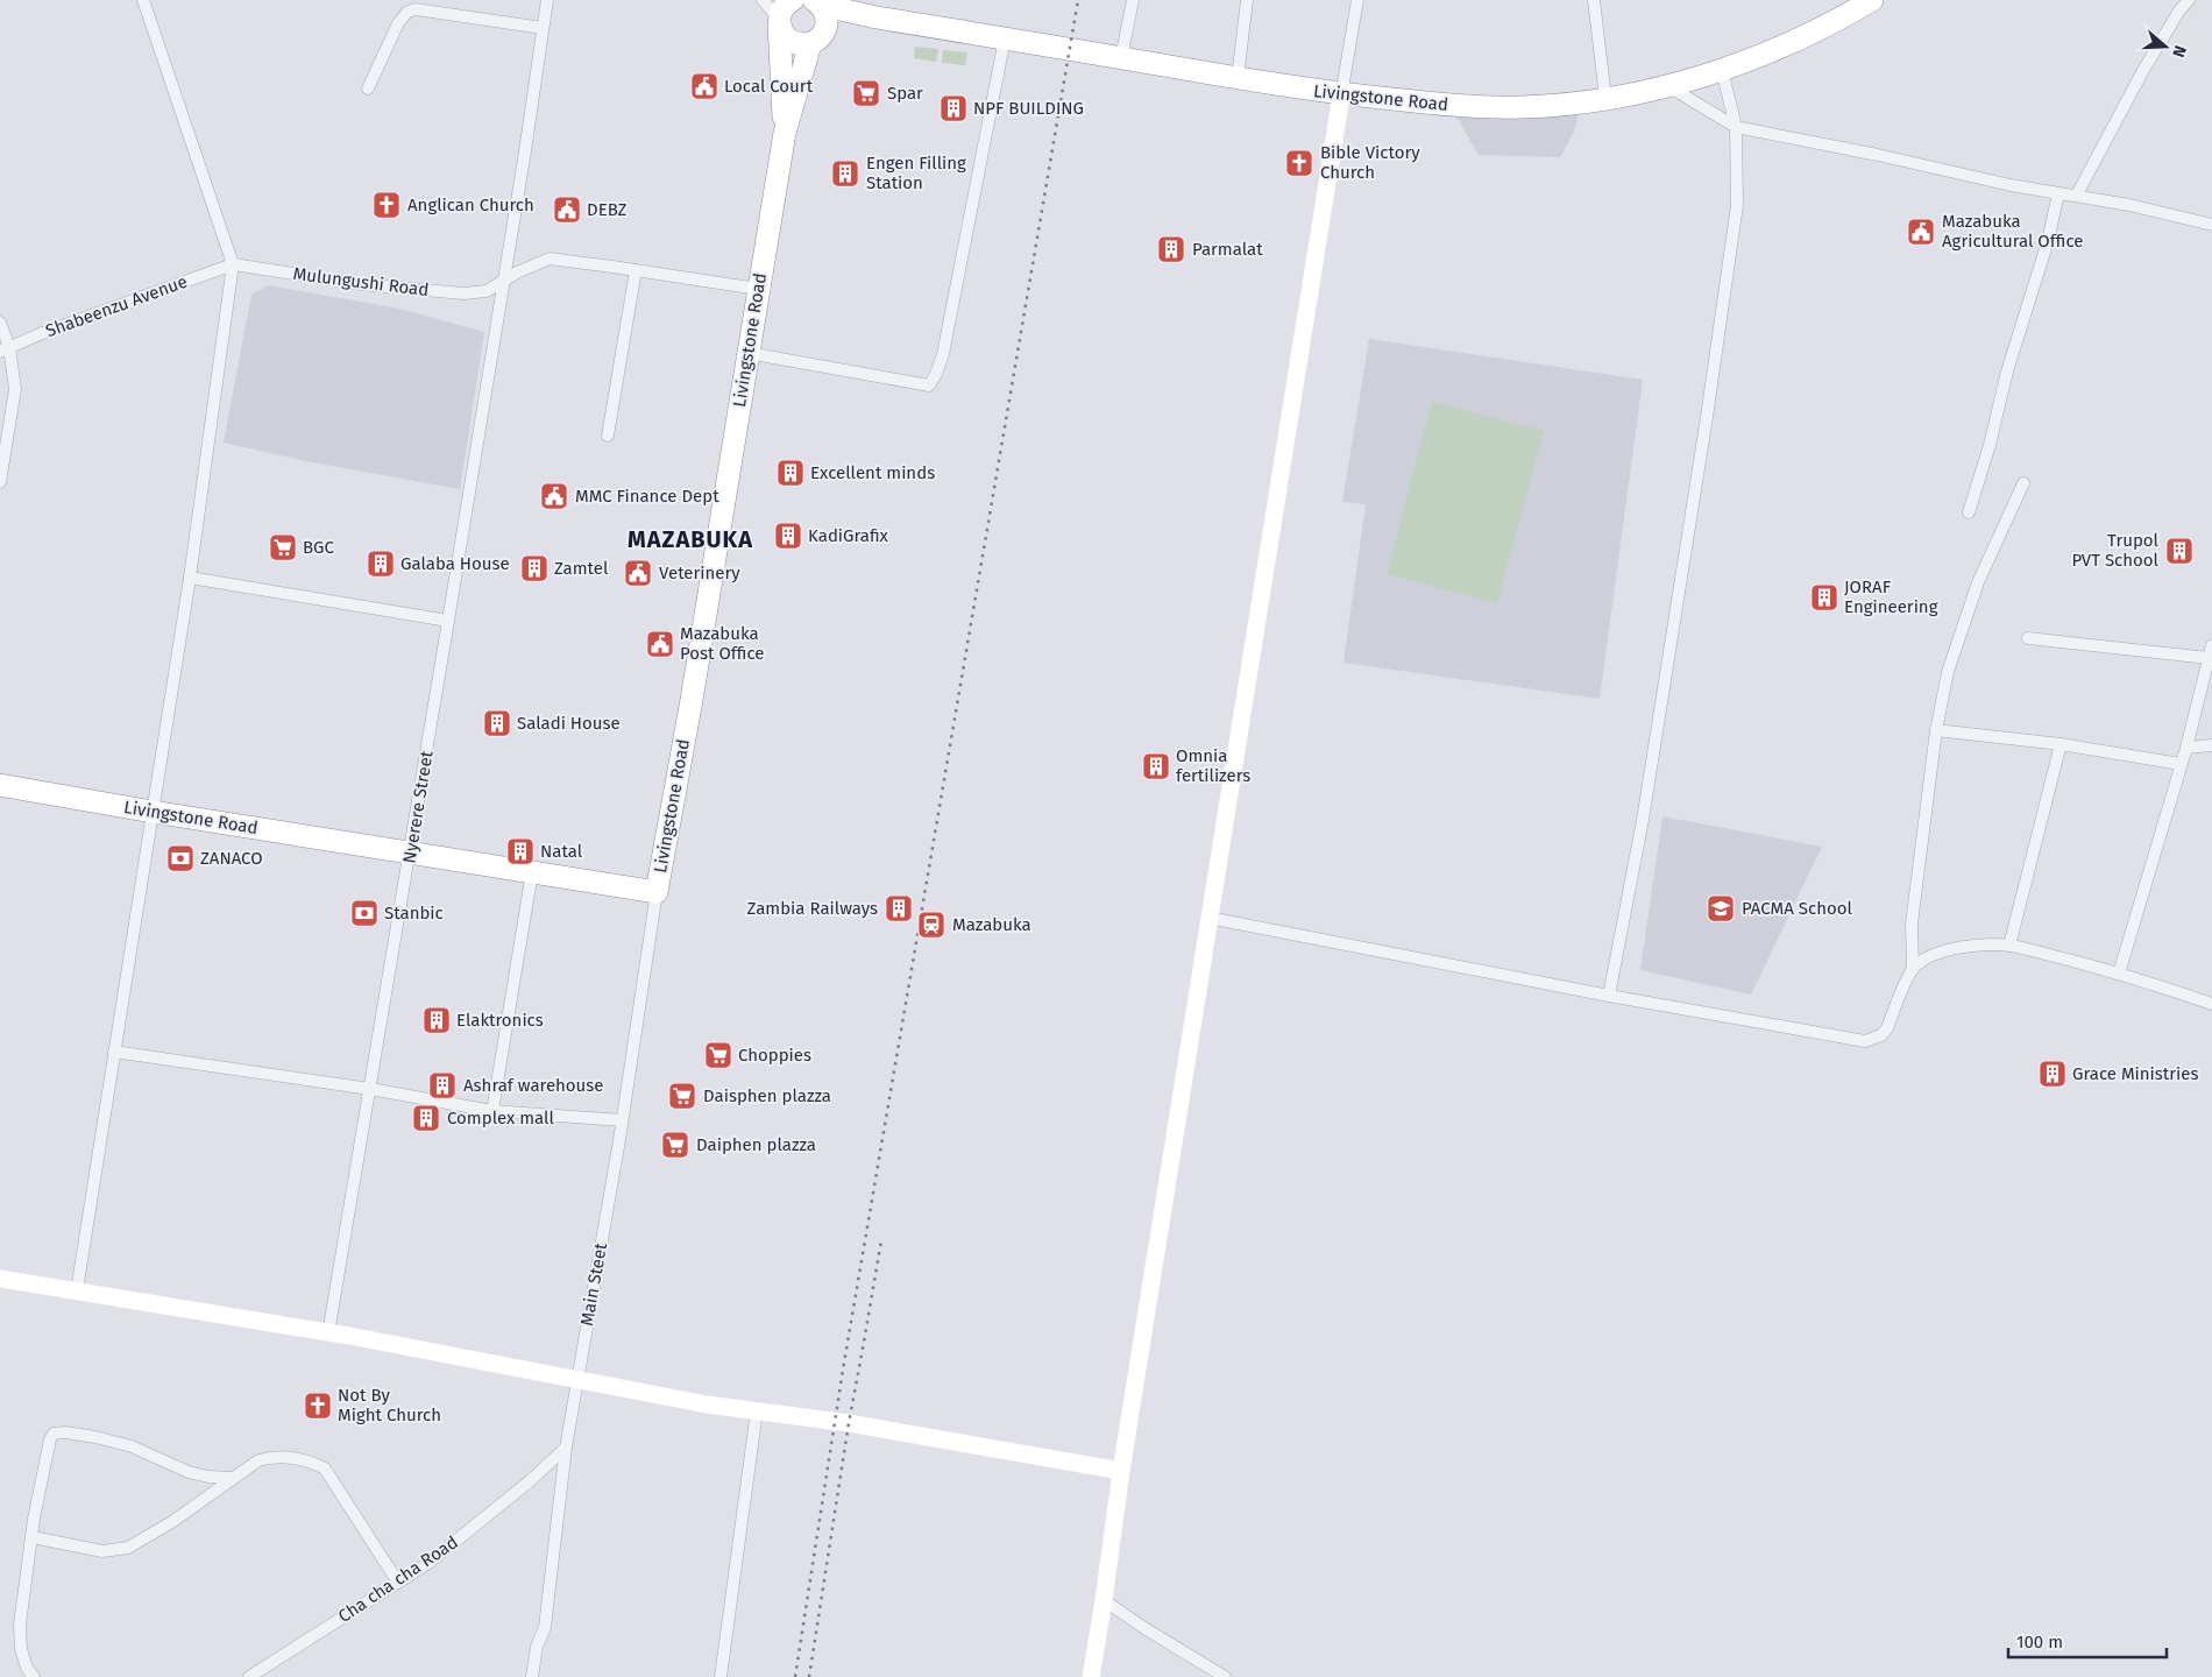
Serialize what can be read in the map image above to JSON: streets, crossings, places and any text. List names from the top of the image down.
{
  "streets": {
    "highway": ["Livingstone Road"],
    "street": [
      "Mulungushi Road",
      "Shabeenzu Avenue",
      "Nyerere Street",
      "Main Steet",
      "Cha cha cha Road"
    ]
  },
  "crossings": [
    ["Livingstone Road", "Mulungushi Road"],
    ["Livingstone Road", "Nyerere Street"],
    ["Livingstone Road", "Main Steet"],
    ["Mulungushi Road", "Shabeenzu Avenue"],
    ["Mulungushi Road", "Nyerere Street"],
    ["Main Steet", "Cha cha cha Road"]
  ],
  "districts": ["MAZABUKA"],
  "places": {
    "public building": [
      "Local Court",
      "DEBZ",
      "Mazabuka Agricultural Office",
      "MMC Finance Dept",
      "Veterinery",
      "Mazabuka Post Office"
    ],
    "supermarket": [
      "Spar",
      "BGC",
      "Choppies",
      "Daisphen plazza",
      "Daiphen plazza"
    ],
    "building": [
      "NPF BUILDING",
      "Engen Filling Station",
      "Parmalat",
      "Excellent minds",
      "KadiGrafix",
      "Trupol PVT School",
      "Galaba House",
      "Zamtel",
      "JORAF Engineering",
      "Saladi House",
      "Omnia fertilizers",
      "Natal",
      "Zambia Railways",
      "Elaktronics",
      "Grace Ministries",
      "Ashraf warehouse",
      "Complex mall"
    ],
    "church": ["Bible Victory Church", "Anglican Church", "Not By Might Church"],
    "bank": ["ZANACO", "Stanbic"],
    "school or university": ["PACMA School"],
    "station": ["Mazabuka"]
  },
  "scale_bar": "100 m",
  "north": "right"
}
